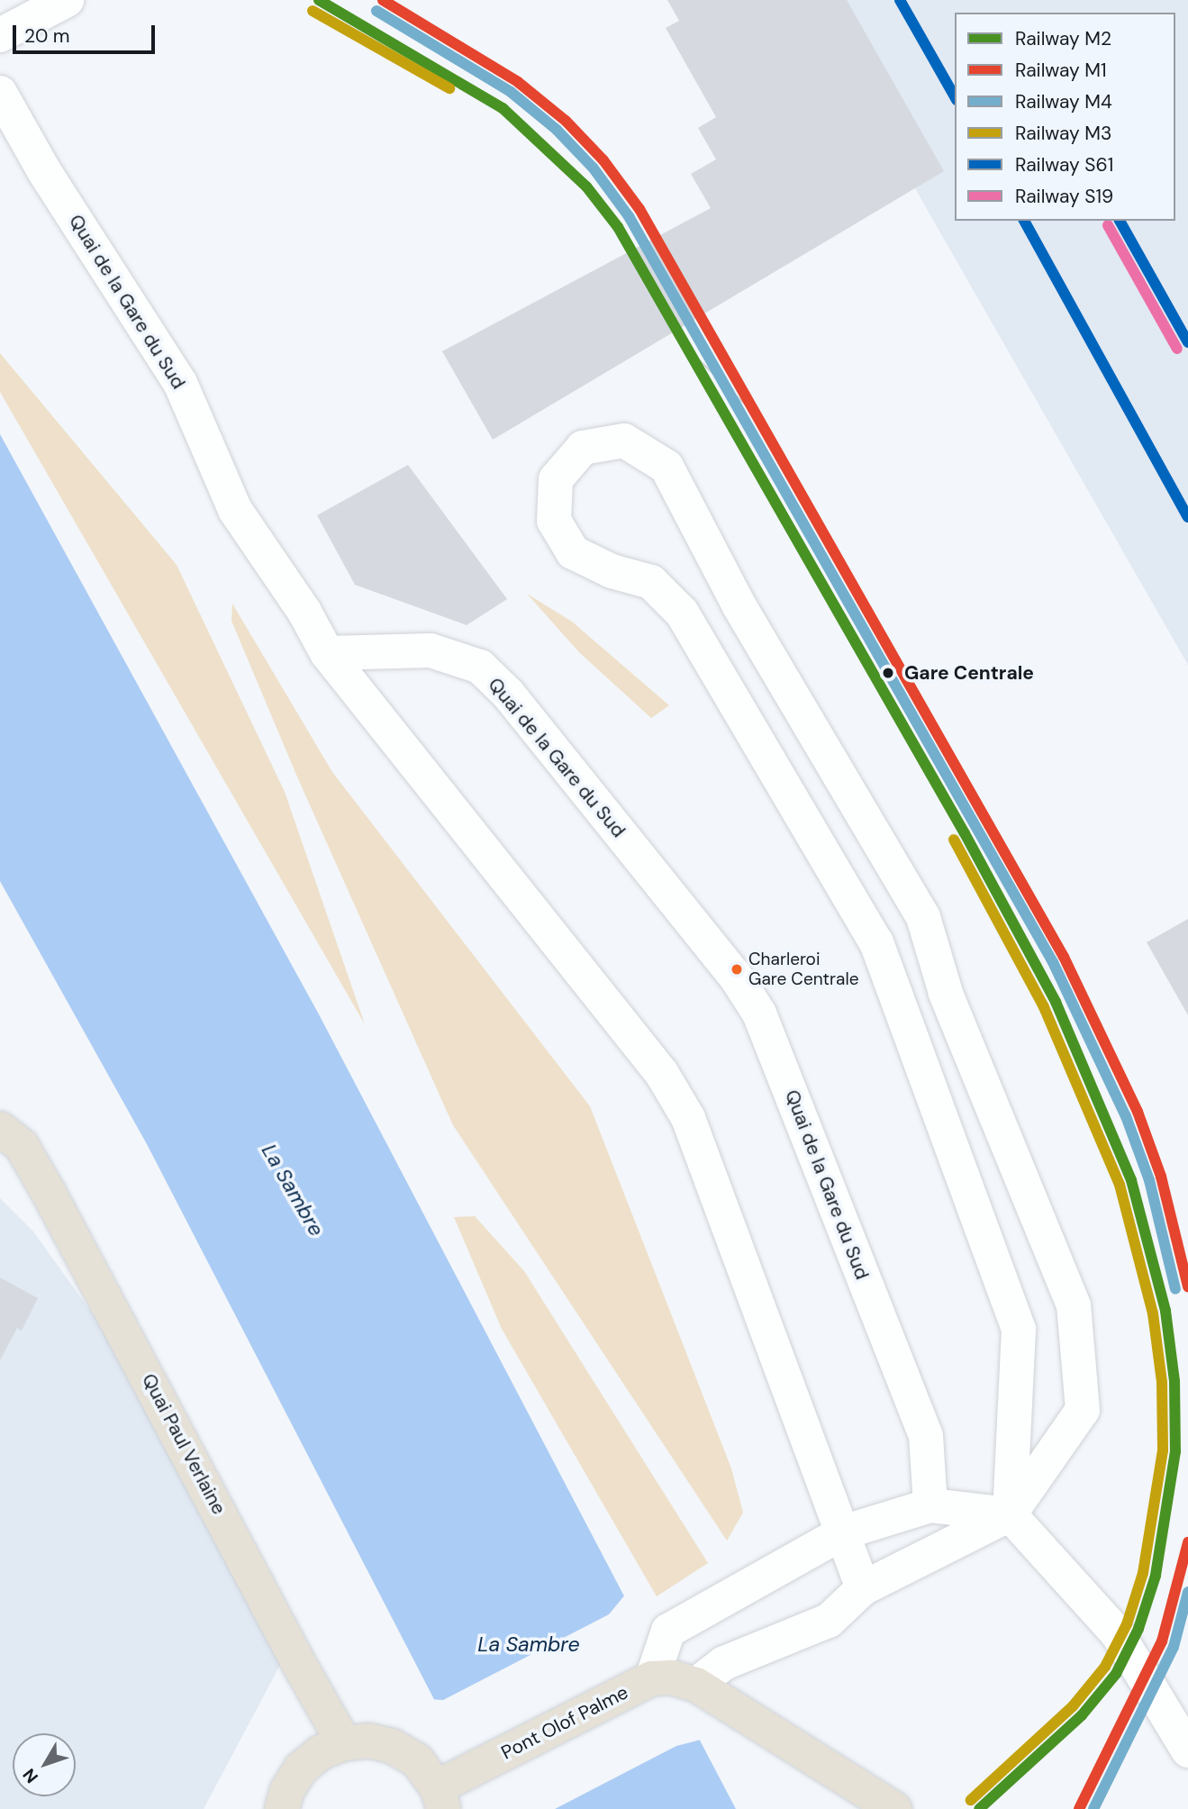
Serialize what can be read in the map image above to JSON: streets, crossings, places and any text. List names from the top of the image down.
{
  "streets": {
    "main road": ["Quai Paul Verlaine", "Pont Olof Palme"],
    "street": ["Quai de la Gare du Sud"]
  },
  "water": ["La Sambre"],
  "places": ["Gare Centrale", "Charleroi Gare Centrale"],
  "lines": [
    "rail line M2",
    "rail line M1",
    "rail line S61",
    "rail line M4",
    "rail line M3",
    "rail line S19"
  ],
  "legend": [
    "Railway M2",
    "Railway M1",
    "Railway M4",
    "Railway M3",
    "Railway S61",
    "Railway S19"
  ],
  "scale_bar": "20 m",
  "north": "bottom left"
}
